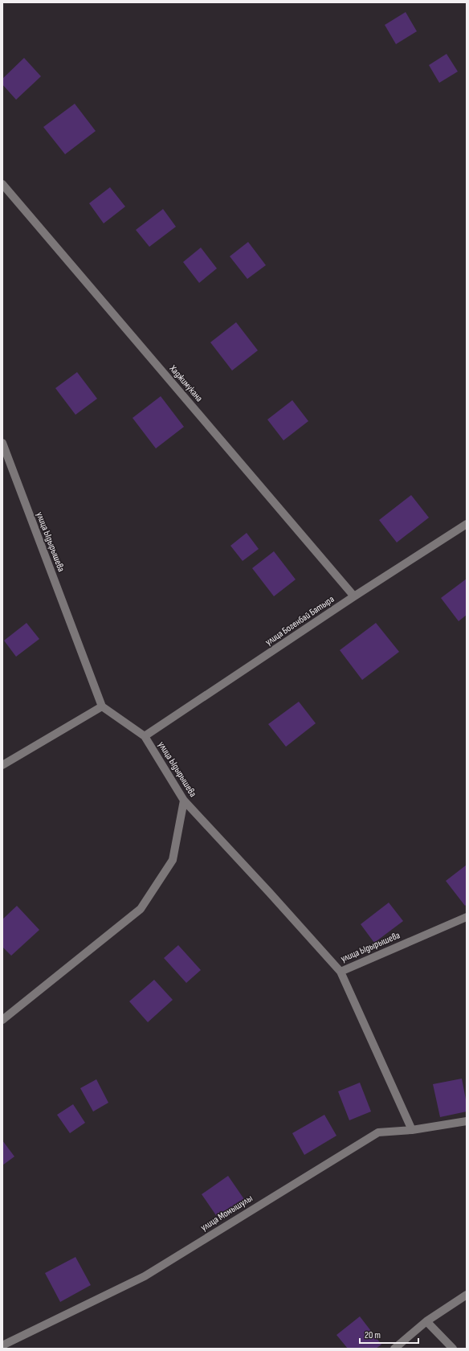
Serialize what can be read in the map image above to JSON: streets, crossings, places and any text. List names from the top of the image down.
{
  "streets": {
    "street": [
      "Хаджимукана",
      "улица Ыдырышева",
      "улица Богенбай Батыра",
      "улица Момышулы"
    ]
  },
  "crossings": [
    ["Хаджимукана", "улица Богенбай Батыра"],
    ["улица Ыдырышева", "улица Богенбай Батыра"]
  ],
  "scale_bar": "20 m"
}
